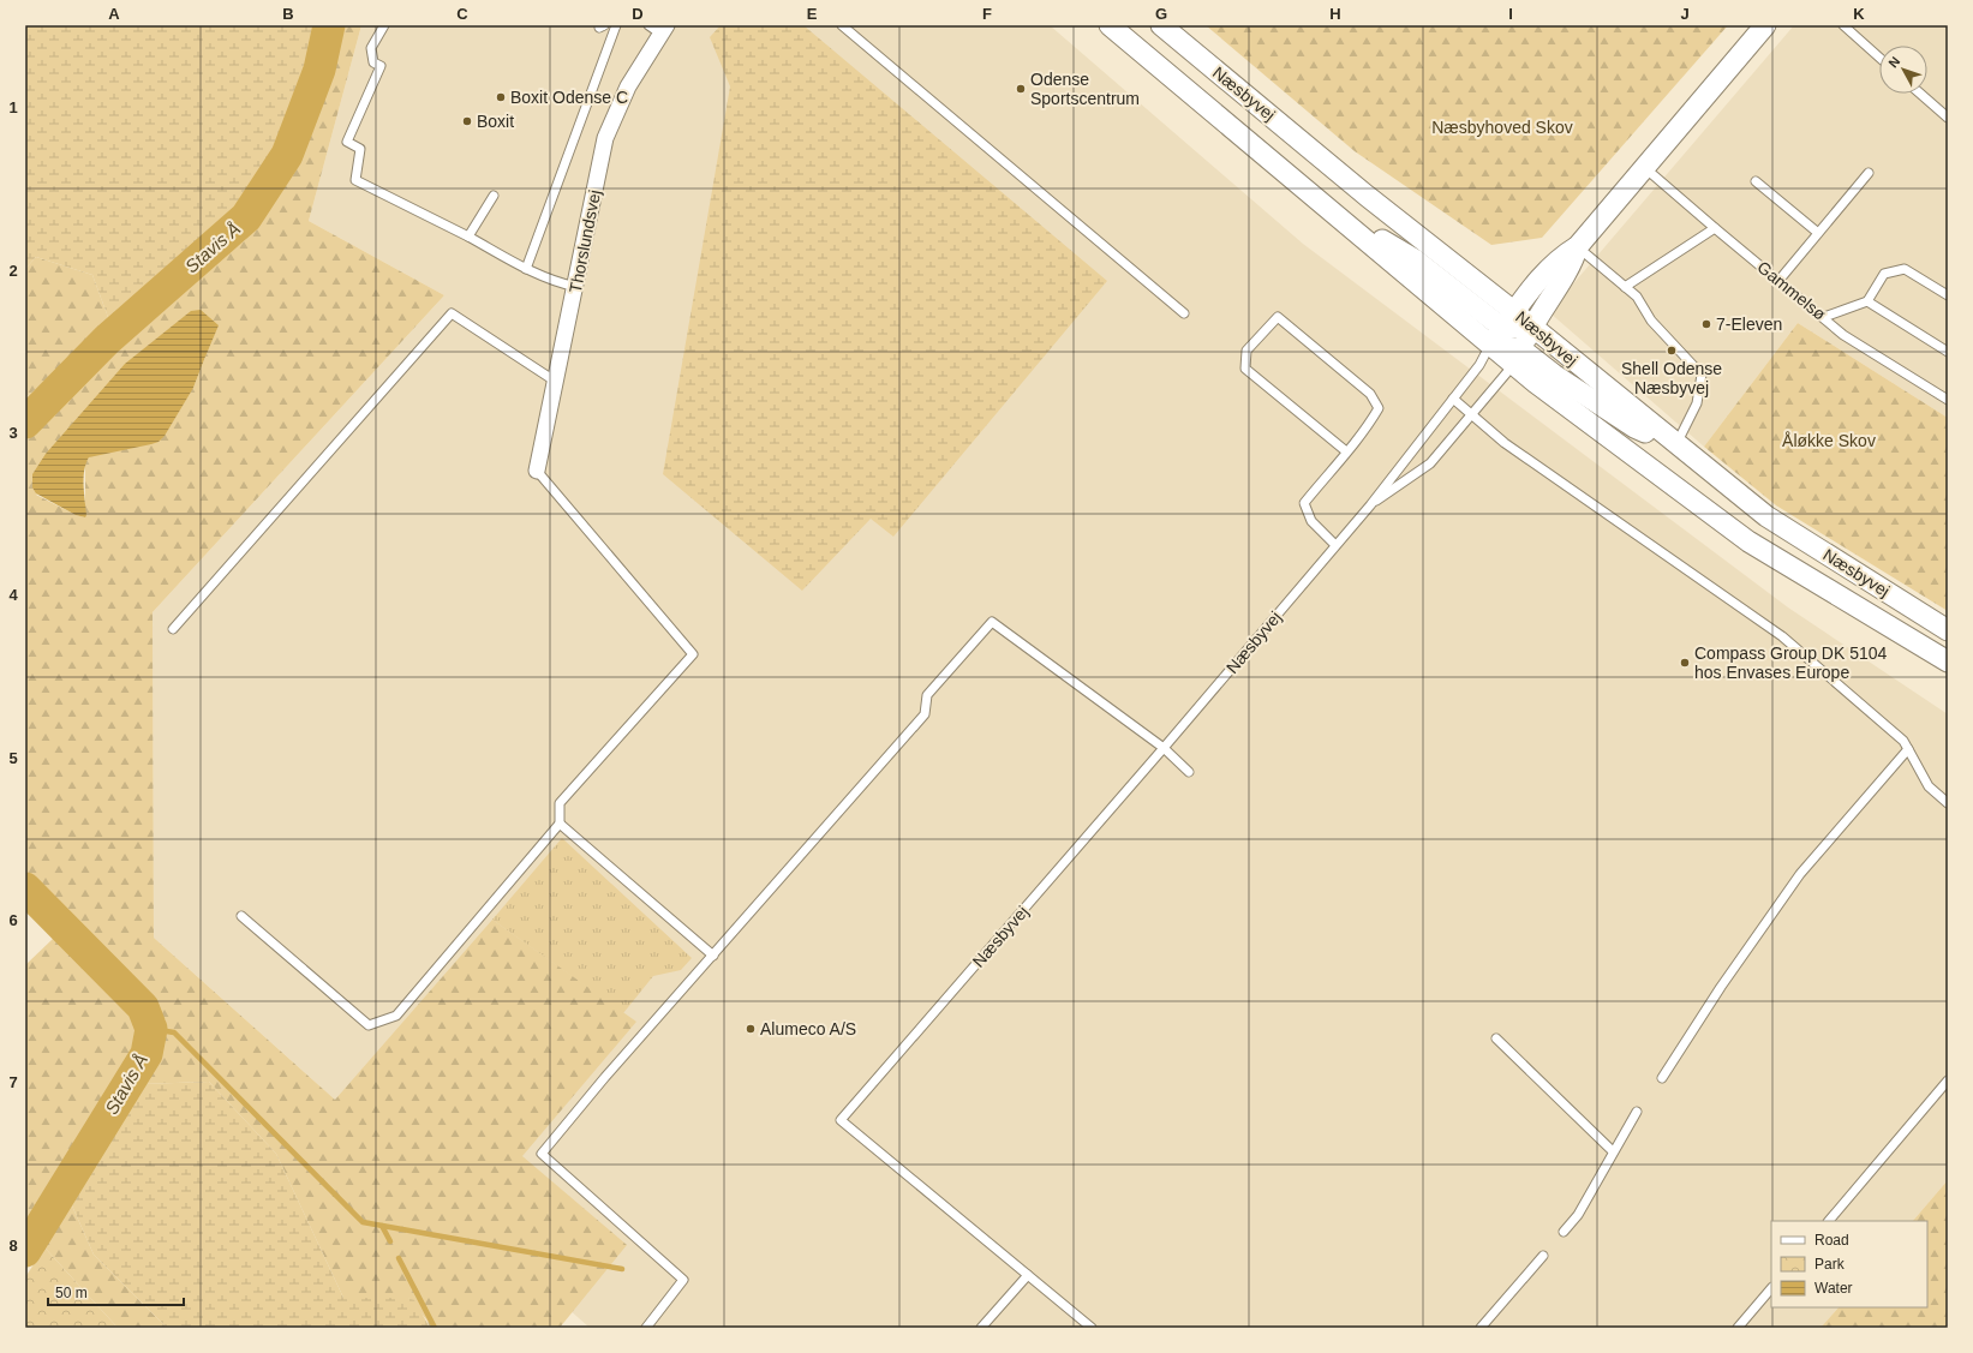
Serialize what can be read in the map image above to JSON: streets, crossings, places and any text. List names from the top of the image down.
{
  "streets": {
    "street": ["Næsbyvej", "Thorslundsvej"],
    "lane": ["Gammelsø"]
  },
  "water": ["Stavis Å"],
  "parks": ["Næsbyhoved Skov", "Åløkke Skov"],
  "places": [
    "Odense Sportscentrum",
    "Boxit Odense C",
    "Boxit",
    "7-Eleven",
    "Shell Odense Næsbyvej",
    "Compass Group DK 5104 hos Envases Europe",
    "Alumeco A/S"
  ],
  "legend": ["Road", "Park", "Water"],
  "scale_bar": "50 m",
  "north": "top left",
  "grid": {
    "columns": [
      "A",
      "B",
      "C",
      "D",
      "E",
      "F",
      "G",
      "H",
      "I",
      "J",
      "K"
    ],
    "rows": [
      "1",
      "2",
      "3",
      "4",
      "5",
      "6",
      "7",
      "8"
    ]
  }
}
